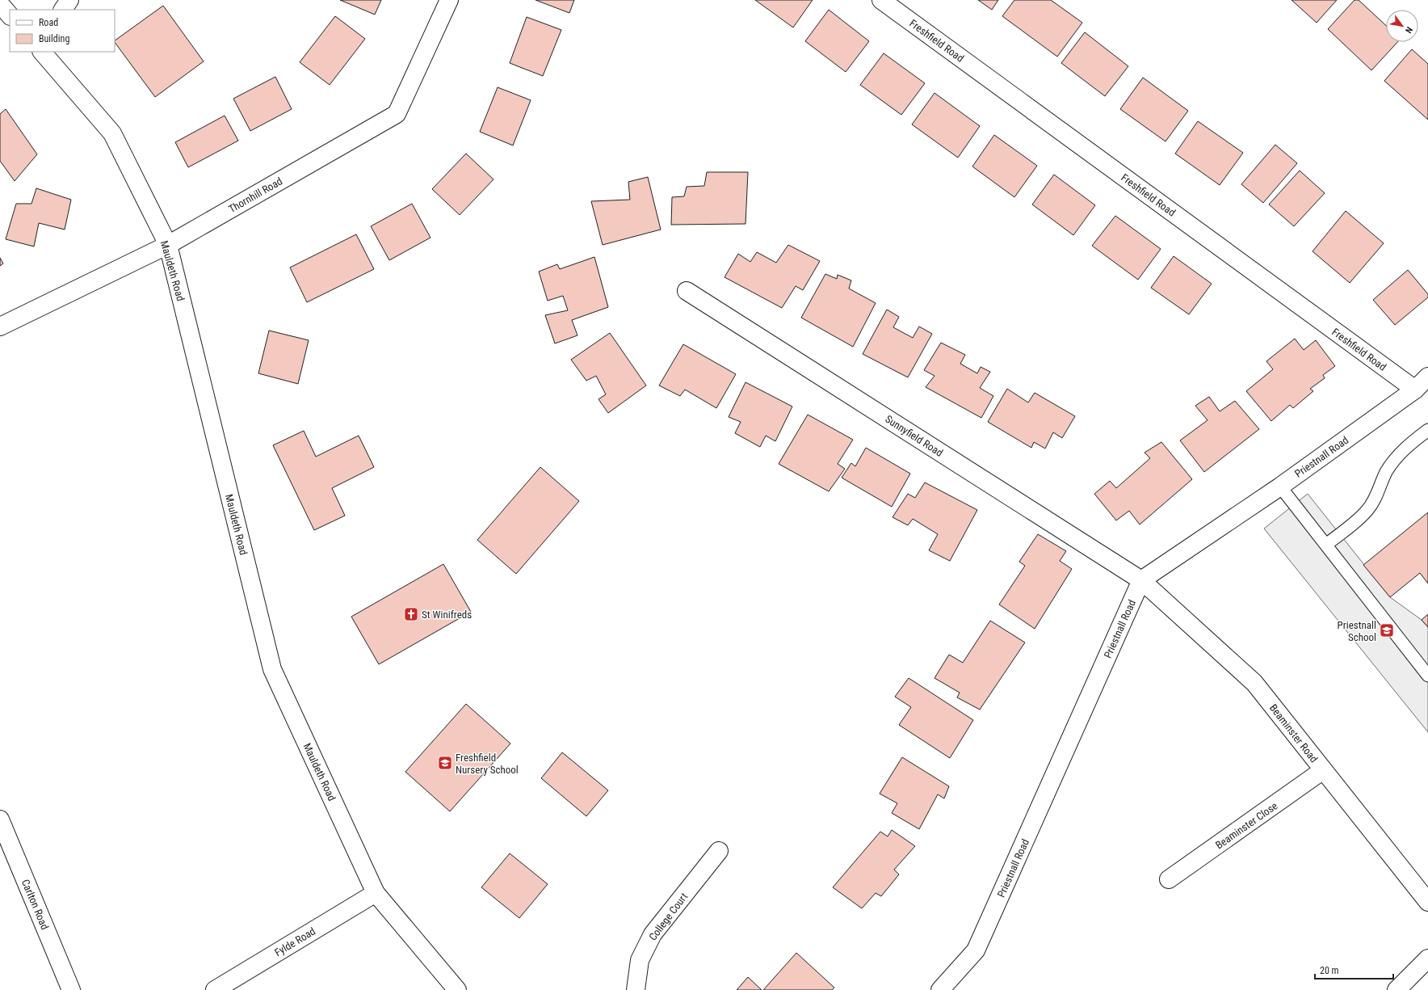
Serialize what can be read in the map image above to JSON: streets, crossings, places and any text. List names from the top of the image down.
{
  "streets": {
    "street": [
      "Freshfield Road",
      "Thornhill Road",
      "Mauldeth Road",
      "Sunnyfield Road",
      "Priestnall Road",
      "Beaminster Road",
      "Beaminster Close",
      "Carlton Road",
      "College Court",
      "Fylde Road"
    ]
  },
  "crossings": [
    ["Freshfield Road", "Priestnall Road"],
    ["Thornhill Road", "Mauldeth Road"],
    ["Mauldeth Road", "Fylde Road"],
    ["Sunnyfield Road", "Priestnall Road"],
    ["Sunnyfield Road", "Beaminster Road"],
    ["Priestnall Road", "Beaminster Road"],
    ["Beaminster Road", "Beaminster Close"]
  ],
  "places": {
    "church": ["St Winifreds"],
    "school or university": ["Priestnall School", "Freshfield Nursery School"]
  },
  "legend": ["Road", "Building"],
  "scale_bar": "20 m",
  "north": "bottom right"
}
